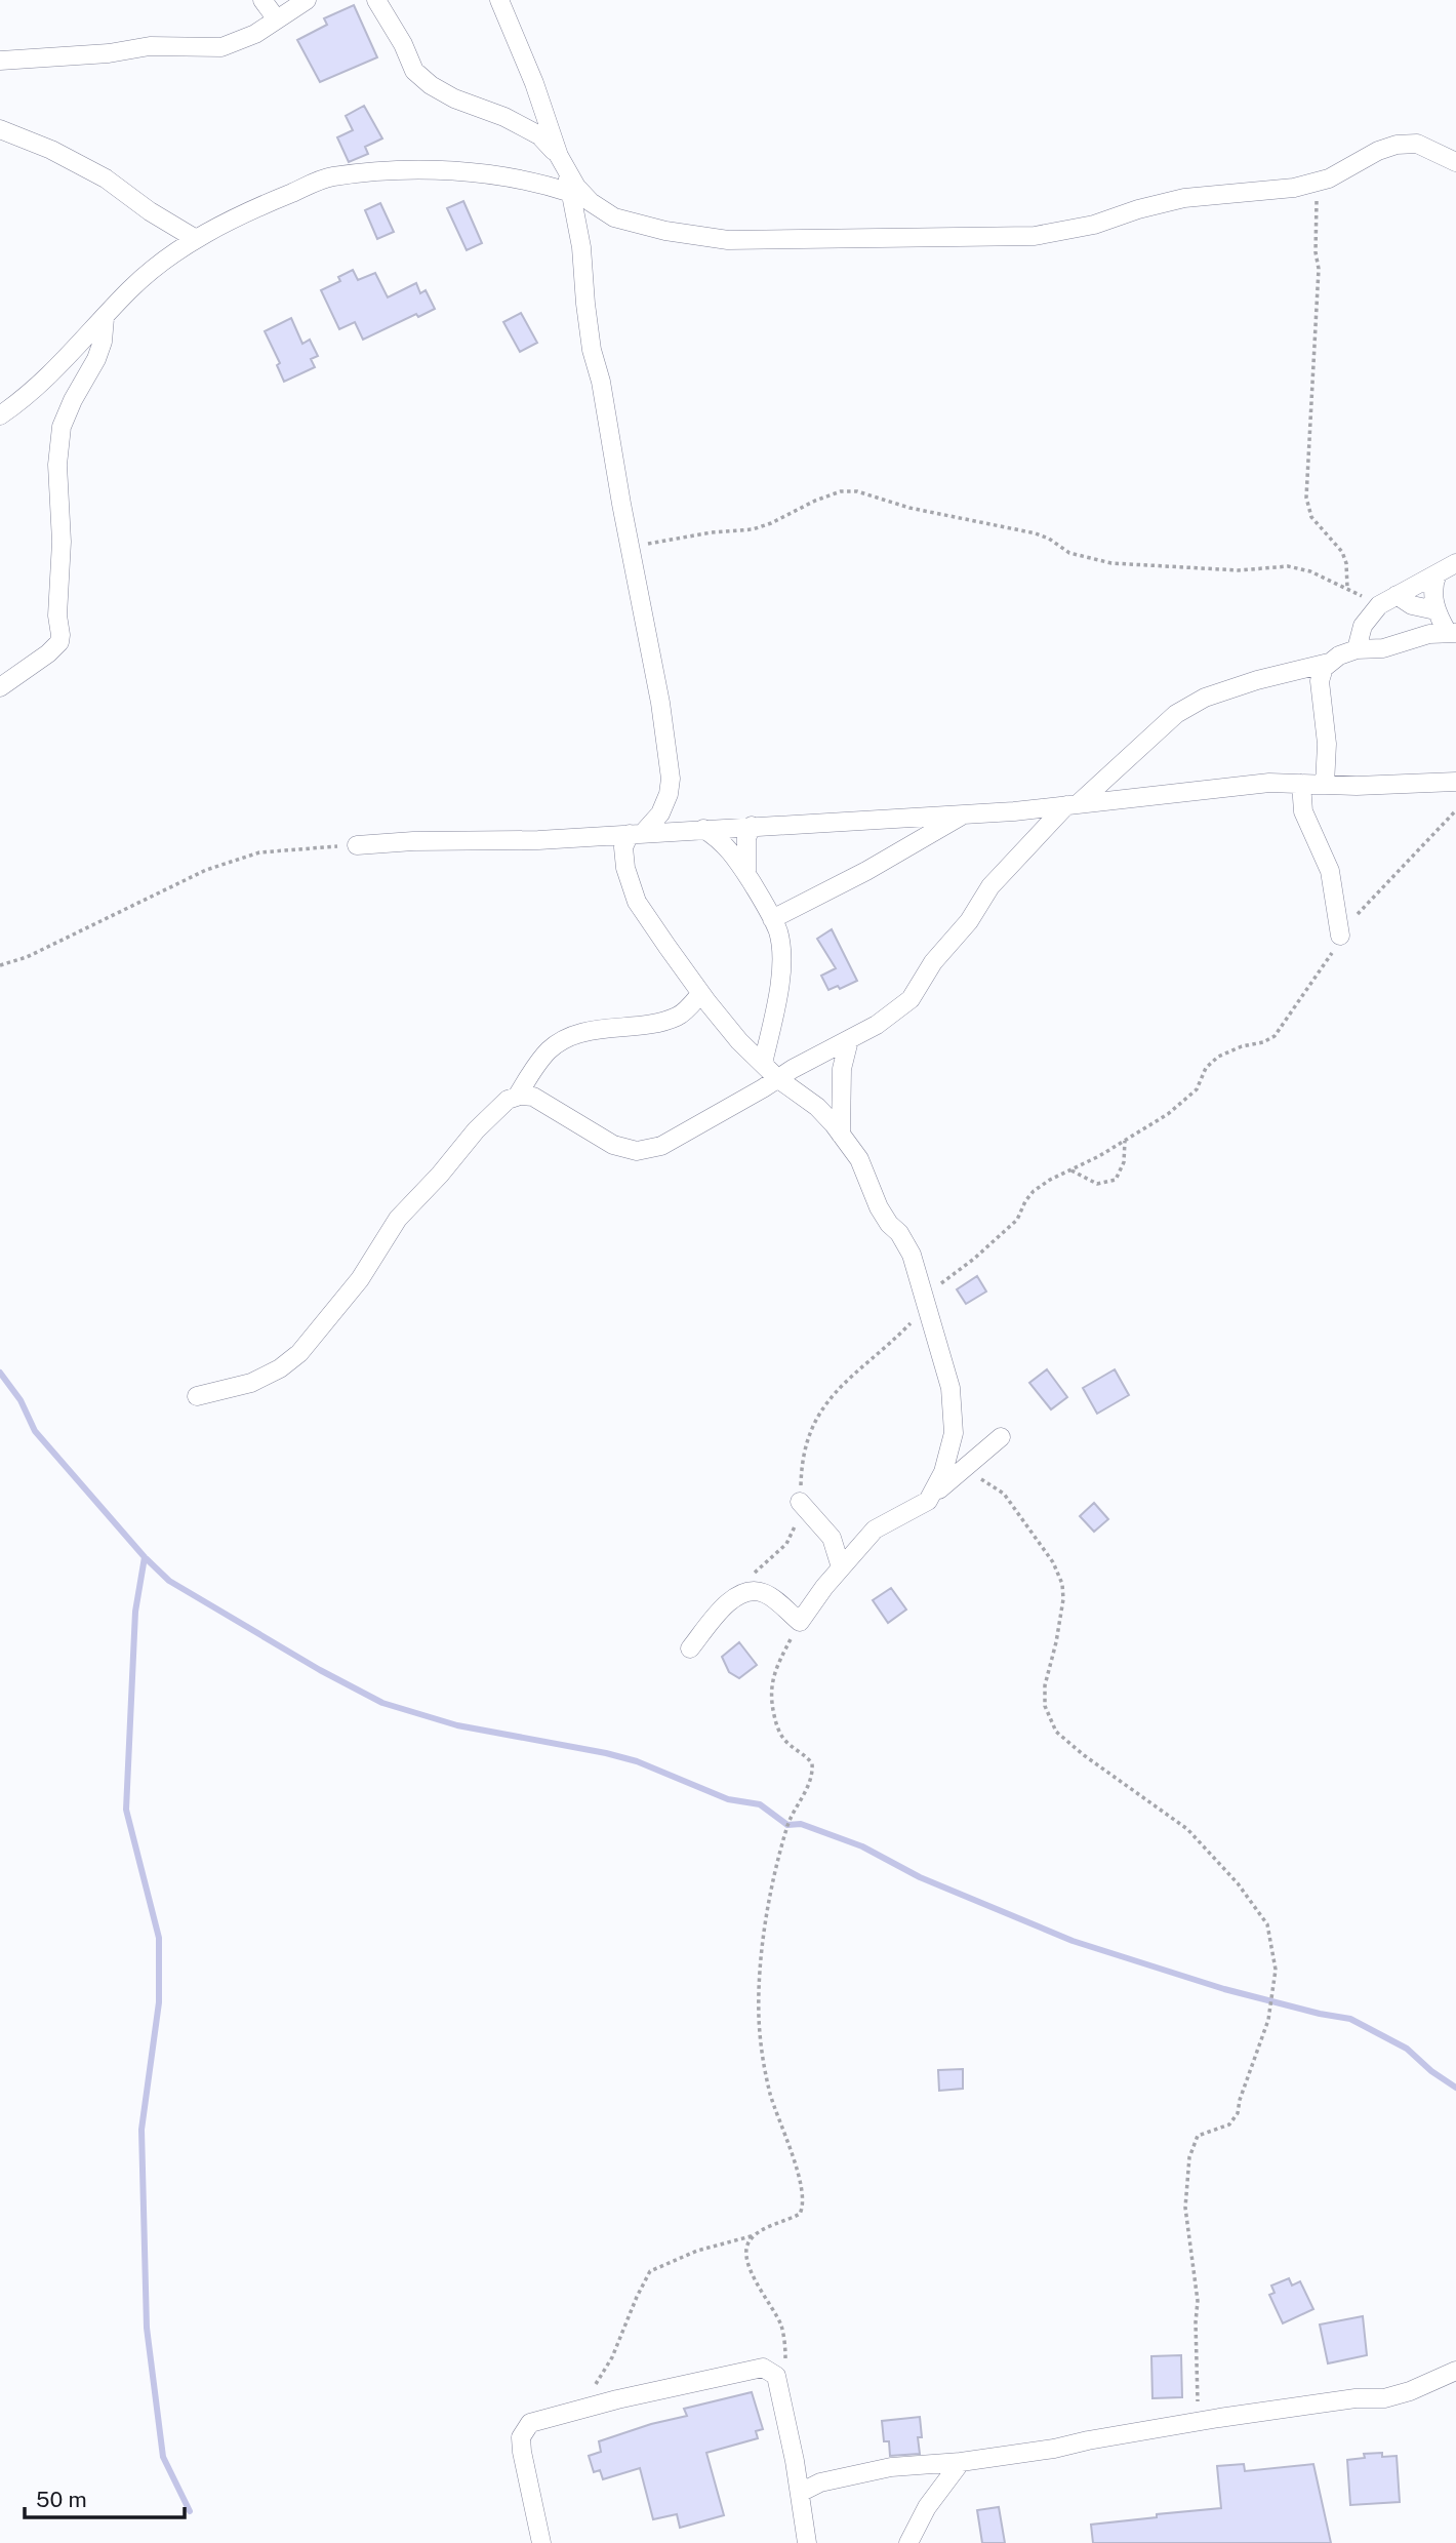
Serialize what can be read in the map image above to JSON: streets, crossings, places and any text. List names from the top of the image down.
{
  "scale_bar": "50 m"
}
